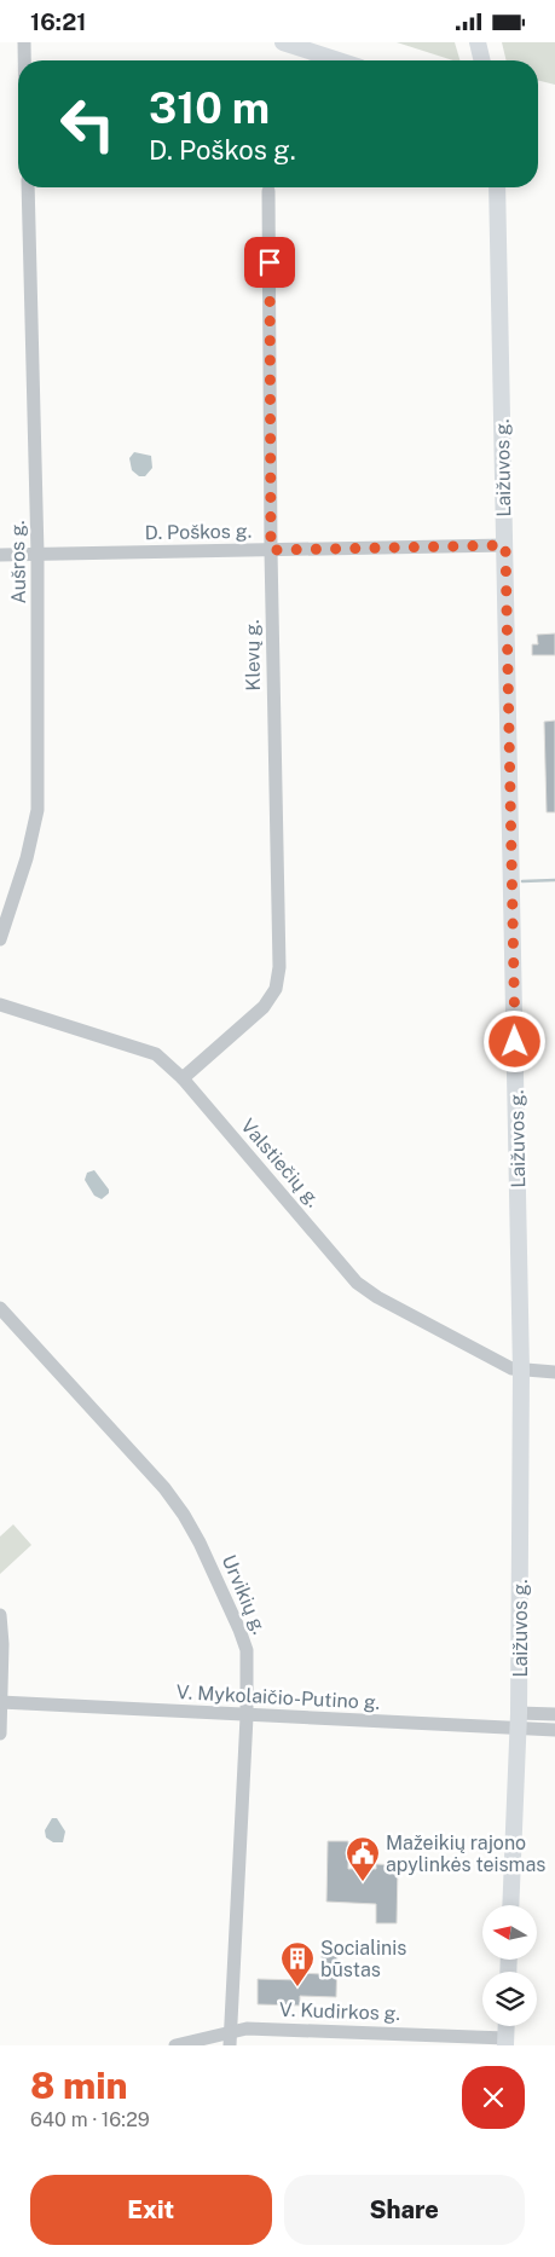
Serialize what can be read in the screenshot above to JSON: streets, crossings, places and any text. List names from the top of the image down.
{
  "streets": {
    "main road": ["Laižuvos g."],
    "street": [
      "D. Poškos g.",
      "Aušros g.",
      "Klevų g.",
      "Valstiečių g.",
      "Urvikių g.",
      "V. Mykolaičio-Putino g.",
      "V. Kudirkos g."
    ]
  },
  "crossings": [
    ["Laižuvos g.", "D. Poškos g."],
    ["Laižuvos g.", "Valstiečių g."],
    ["Laižuvos g.", "V. Mykolaičio-Putino g."],
    ["D. Poškos g.", "Aušros g."],
    ["D. Poškos g.", "Klevų g."],
    ["Klevų g.", "Valstiečių g."],
    ["Urvikių g.", "V. Mykolaičio-Putino g."],
    ["Urvikių g.", "V. Kudirkos g."]
  ],
  "places": {
    "public building": ["Mažeikių rajono apylinkės teismas"],
    "building": ["Socialinis būstas"]
  },
  "north": "left",
  "page": {
    "status": "16:21",
    "turn": ["310 m", "D. Poškos g."],
    "heading": ["8 min", "640 m · 16:29"],
    "buttons": ["Exit", "Share"]
  }
}
